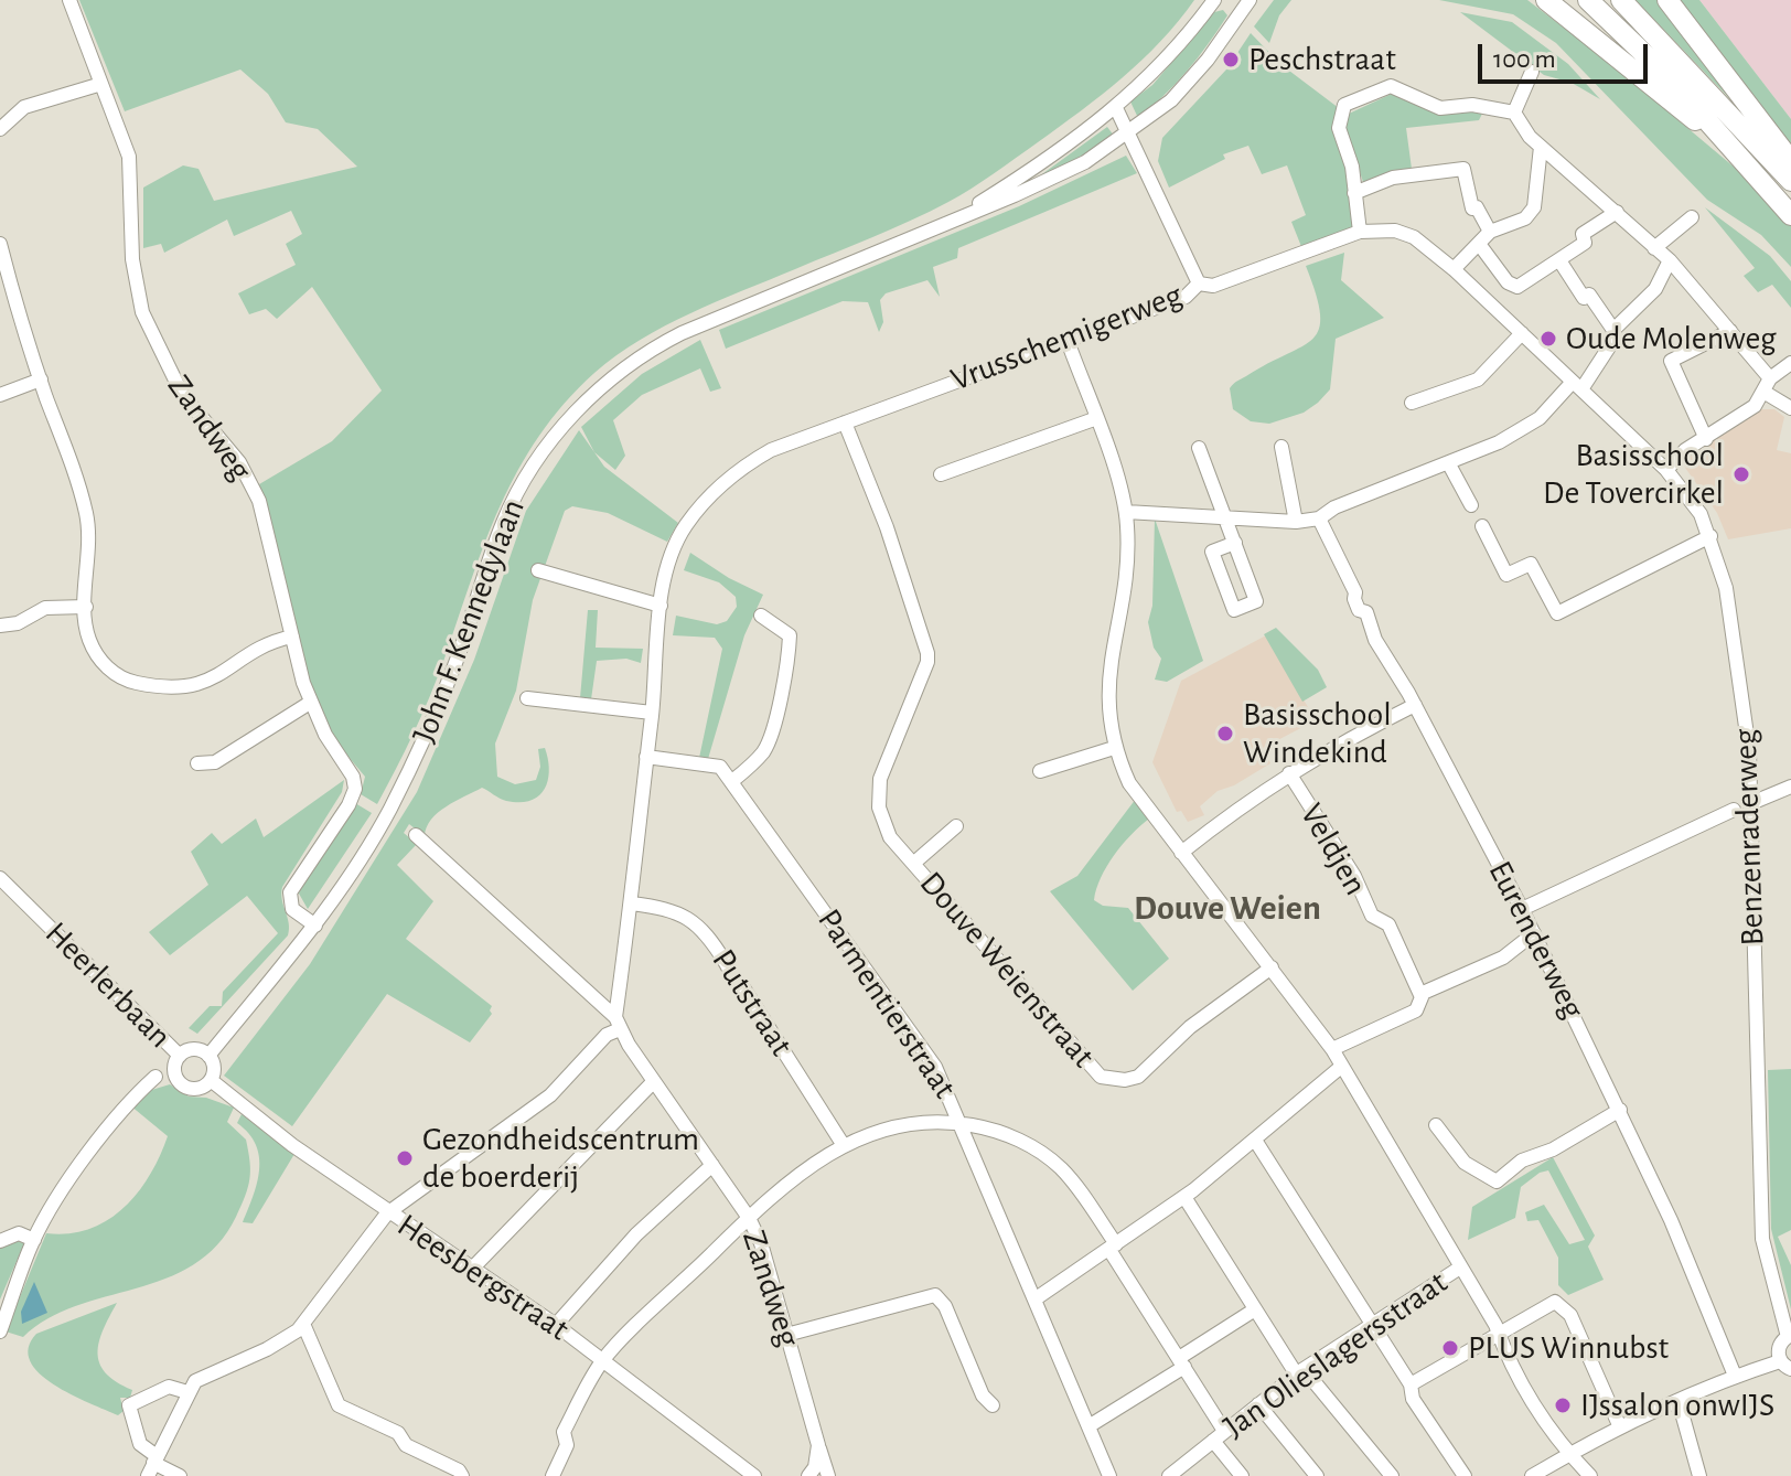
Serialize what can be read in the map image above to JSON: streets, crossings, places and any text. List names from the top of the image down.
{
  "streets": {
    "street": [
      "Vrusschemigerweg",
      "Zandweg",
      "John F. Kennedylaan",
      "Benzenraderweg",
      "Veldjen",
      "Eurenderweg",
      "Douve Weienstraat",
      "Heerlerbaan",
      "Putstraat",
      "Parmentierstraat",
      "Heesbergstraat",
      "Jan Olieslagersstraat"
    ]
  },
  "crossings": [
    ["Vrusschemigerweg", "Zandweg"],
    ["Vrusschemigerweg", "Benzenraderweg"],
    ["Vrusschemigerweg", "Douve Weienstraat"],
    ["Vrusschemigerweg", "Putstraat"],
    ["Vrusschemigerweg", "Parmentierstraat"],
    ["Zandweg", "John F. Kennedylaan"],
    ["John F. Kennedylaan", "Heerlerbaan"],
    ["John F. Kennedylaan", "Heesbergstraat"],
    ["Heerlerbaan", "Heesbergstraat"]
  ],
  "districts": ["Douve Weien"],
  "places": [
    "Peschstraat",
    "Oude Molenweg",
    "Basisschool De Tovercirkel",
    "Basisschool Windekind",
    "Gezondheidscentrum de boerderij",
    "PLUS Winnubst",
    "IJssalon onwIJS"
  ],
  "scale_bar": "100 m"
}
